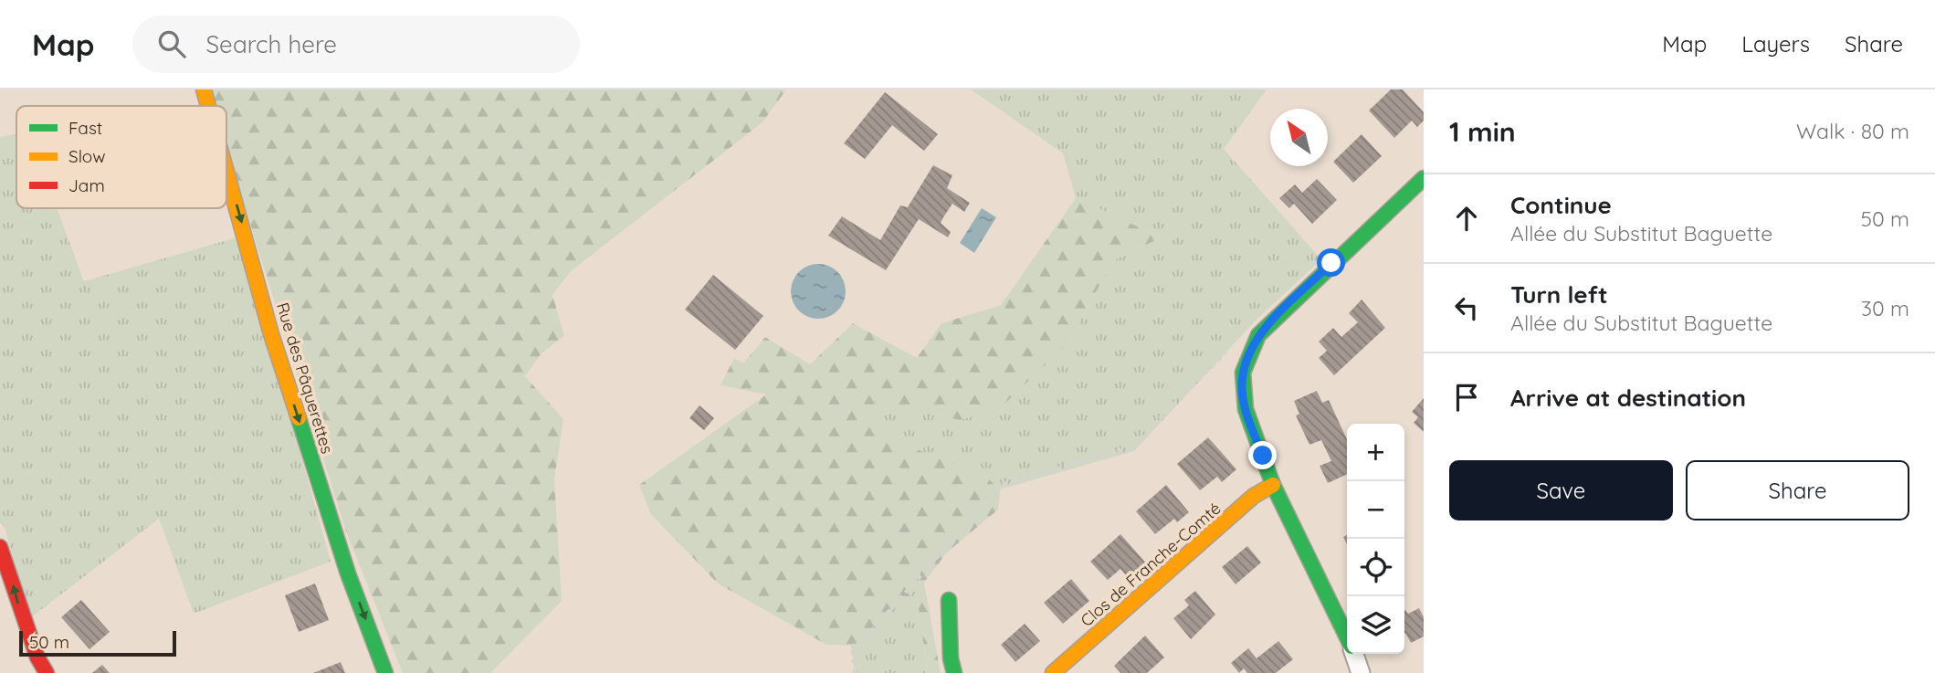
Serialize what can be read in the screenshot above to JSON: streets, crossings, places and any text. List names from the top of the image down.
{
  "streets": {
    "street": ["Rue des Pâquerettes", "Clos de Franche-Comté"]
  },
  "one_way": ["Rue des Pâquerettes"],
  "legend": ["Fast", "Slow", "Jam"],
  "scale_bar": "50 m",
  "north": "top left",
  "page": {
    "header": "Map",
    "search": "Search here",
    "nav": ["Map", "Layers", "Share"],
    "heading": ["1 min", "Walk · 80 m"],
    "list": [
      ["Continue", "Allée du Substitut Baguette", "50 m"],
      ["Turn left", "Allée du Substitut Baguette", "30 m"],
      "Arrive at destination"
    ],
    "map_buttons": ["+", "−"],
    "buttons": ["Save", "Share"],
    "scale": "50 m"
  }
}
